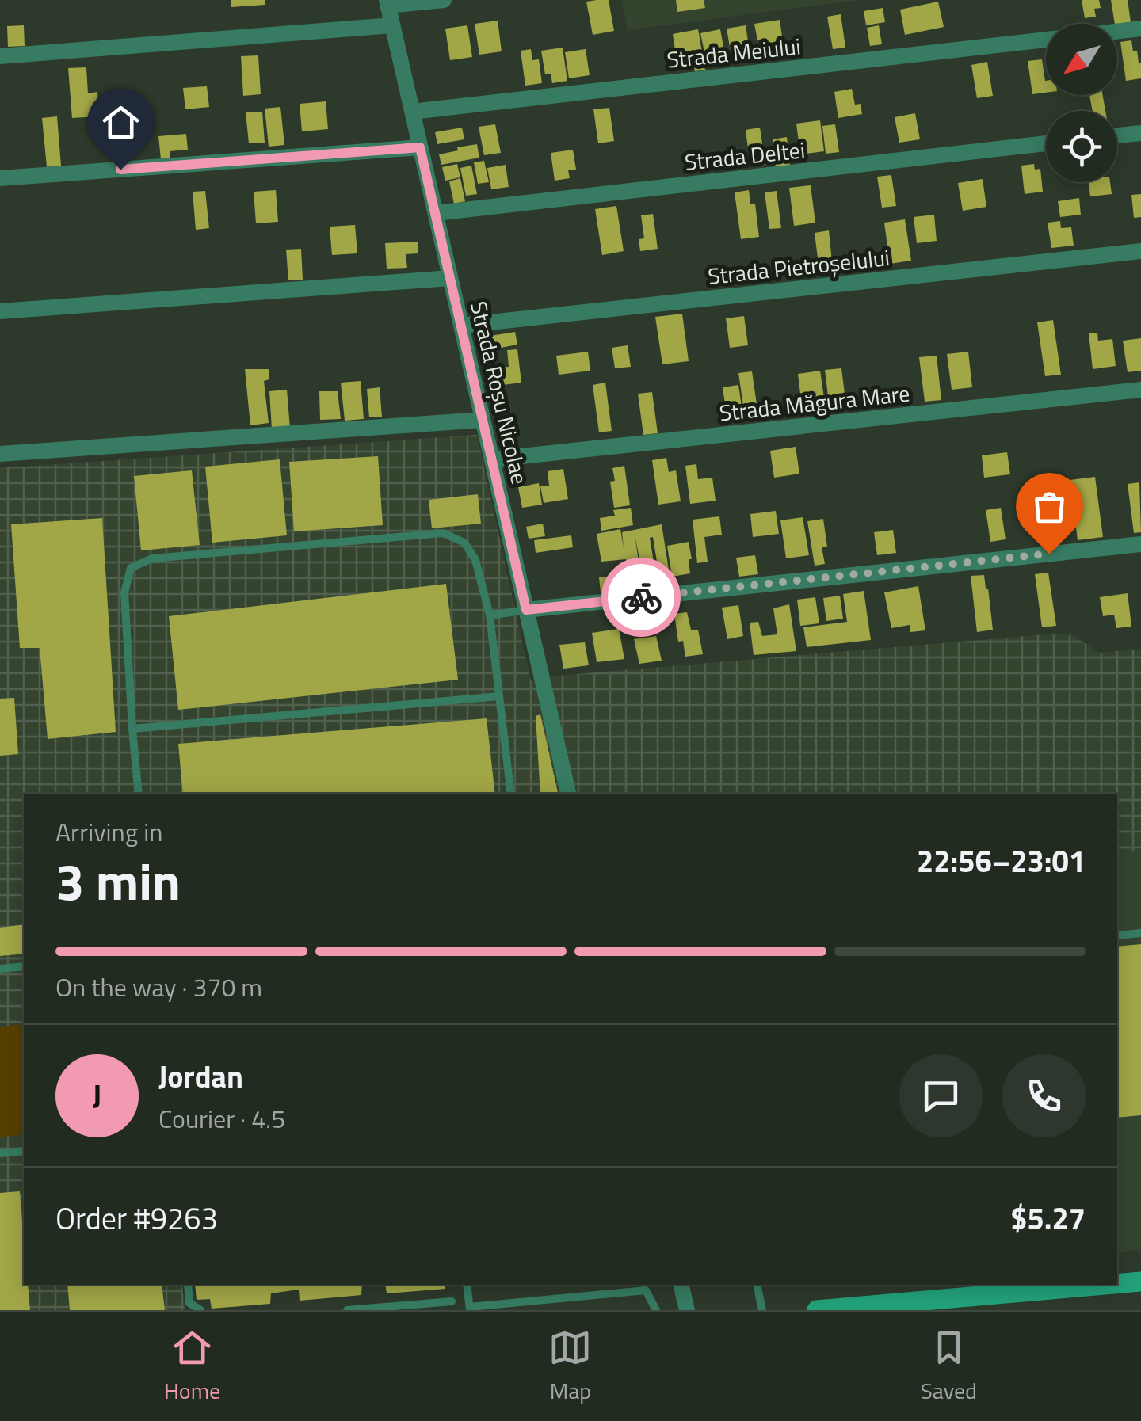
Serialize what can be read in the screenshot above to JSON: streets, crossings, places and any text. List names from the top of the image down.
{
  "streets": {
    "street": [
      "Strada Meiului",
      "Strada Deltei",
      "Strada Pietroșelului",
      "Strada Roșu Nicolae",
      "Strada Măgura Mare"
    ]
  },
  "crossings": [
    ["Strada Meiului", "Strada Roșu Nicolae"],
    ["Strada Deltei", "Strada Roșu Nicolae"],
    ["Strada Pietroșelului", "Strada Roșu Nicolae"],
    ["Strada Roșu Nicolae", "Strada Măgura Mare"]
  ],
  "north": "bottom left",
  "page": {
    "heading": ["3 min", "Arriving in", "22:56–23:01"],
    "panel": [
      "Jordan",
      "Courier · 4.5",
      "Order #9263",
      "$5.27"
    ],
    "bar": "On the way · 370 m",
    "round": "J",
    "tabs": ["Home", "Map", "Saved"]
  }
}
